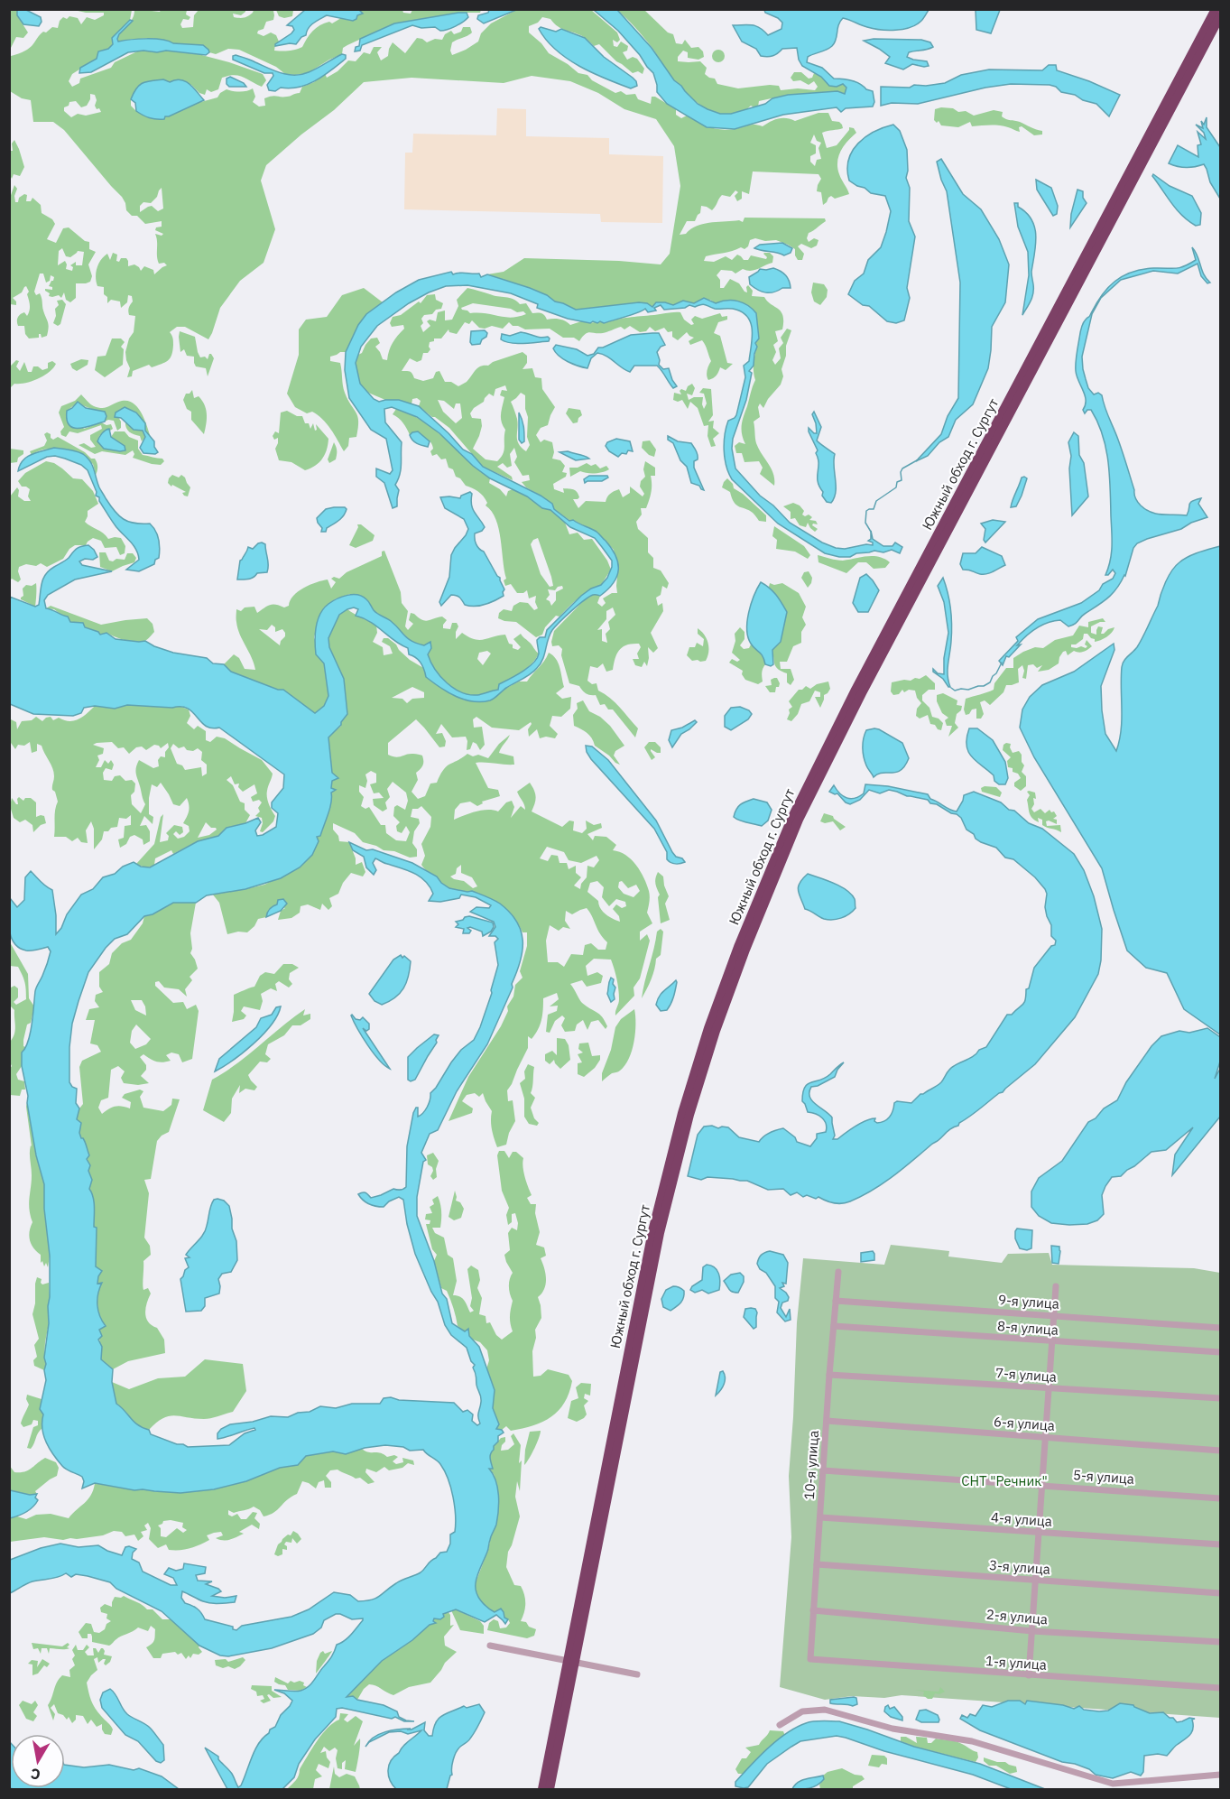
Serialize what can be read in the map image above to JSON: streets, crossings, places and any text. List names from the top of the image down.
{
  "streets": {
    "highway": ["Южный обход г. Сургут"],
    "street": [
      "9-я улица",
      "8-я улица",
      "7-я улица",
      "6-я улица",
      "10-я улица",
      "5-я улица",
      "4-я улица",
      "3-я улица",
      "2-я улица",
      "1-я улица"
    ]
  },
  "crossings": [
    ["9-я улица", "10-я улица"],
    ["8-я улица", "10-я улица"],
    ["7-я улица", "10-я улица"],
    ["6-я улица", "10-я улица"],
    ["10-я улица", "5-я улица"],
    ["10-я улица", "4-я улица"],
    ["10-я улица", "3-я улица"],
    ["10-я улица", "2-я улица"],
    ["10-я улица", "1-я улица"]
  ],
  "parks": ["СНТ \"Речник\""],
  "north": "bottom"
}
